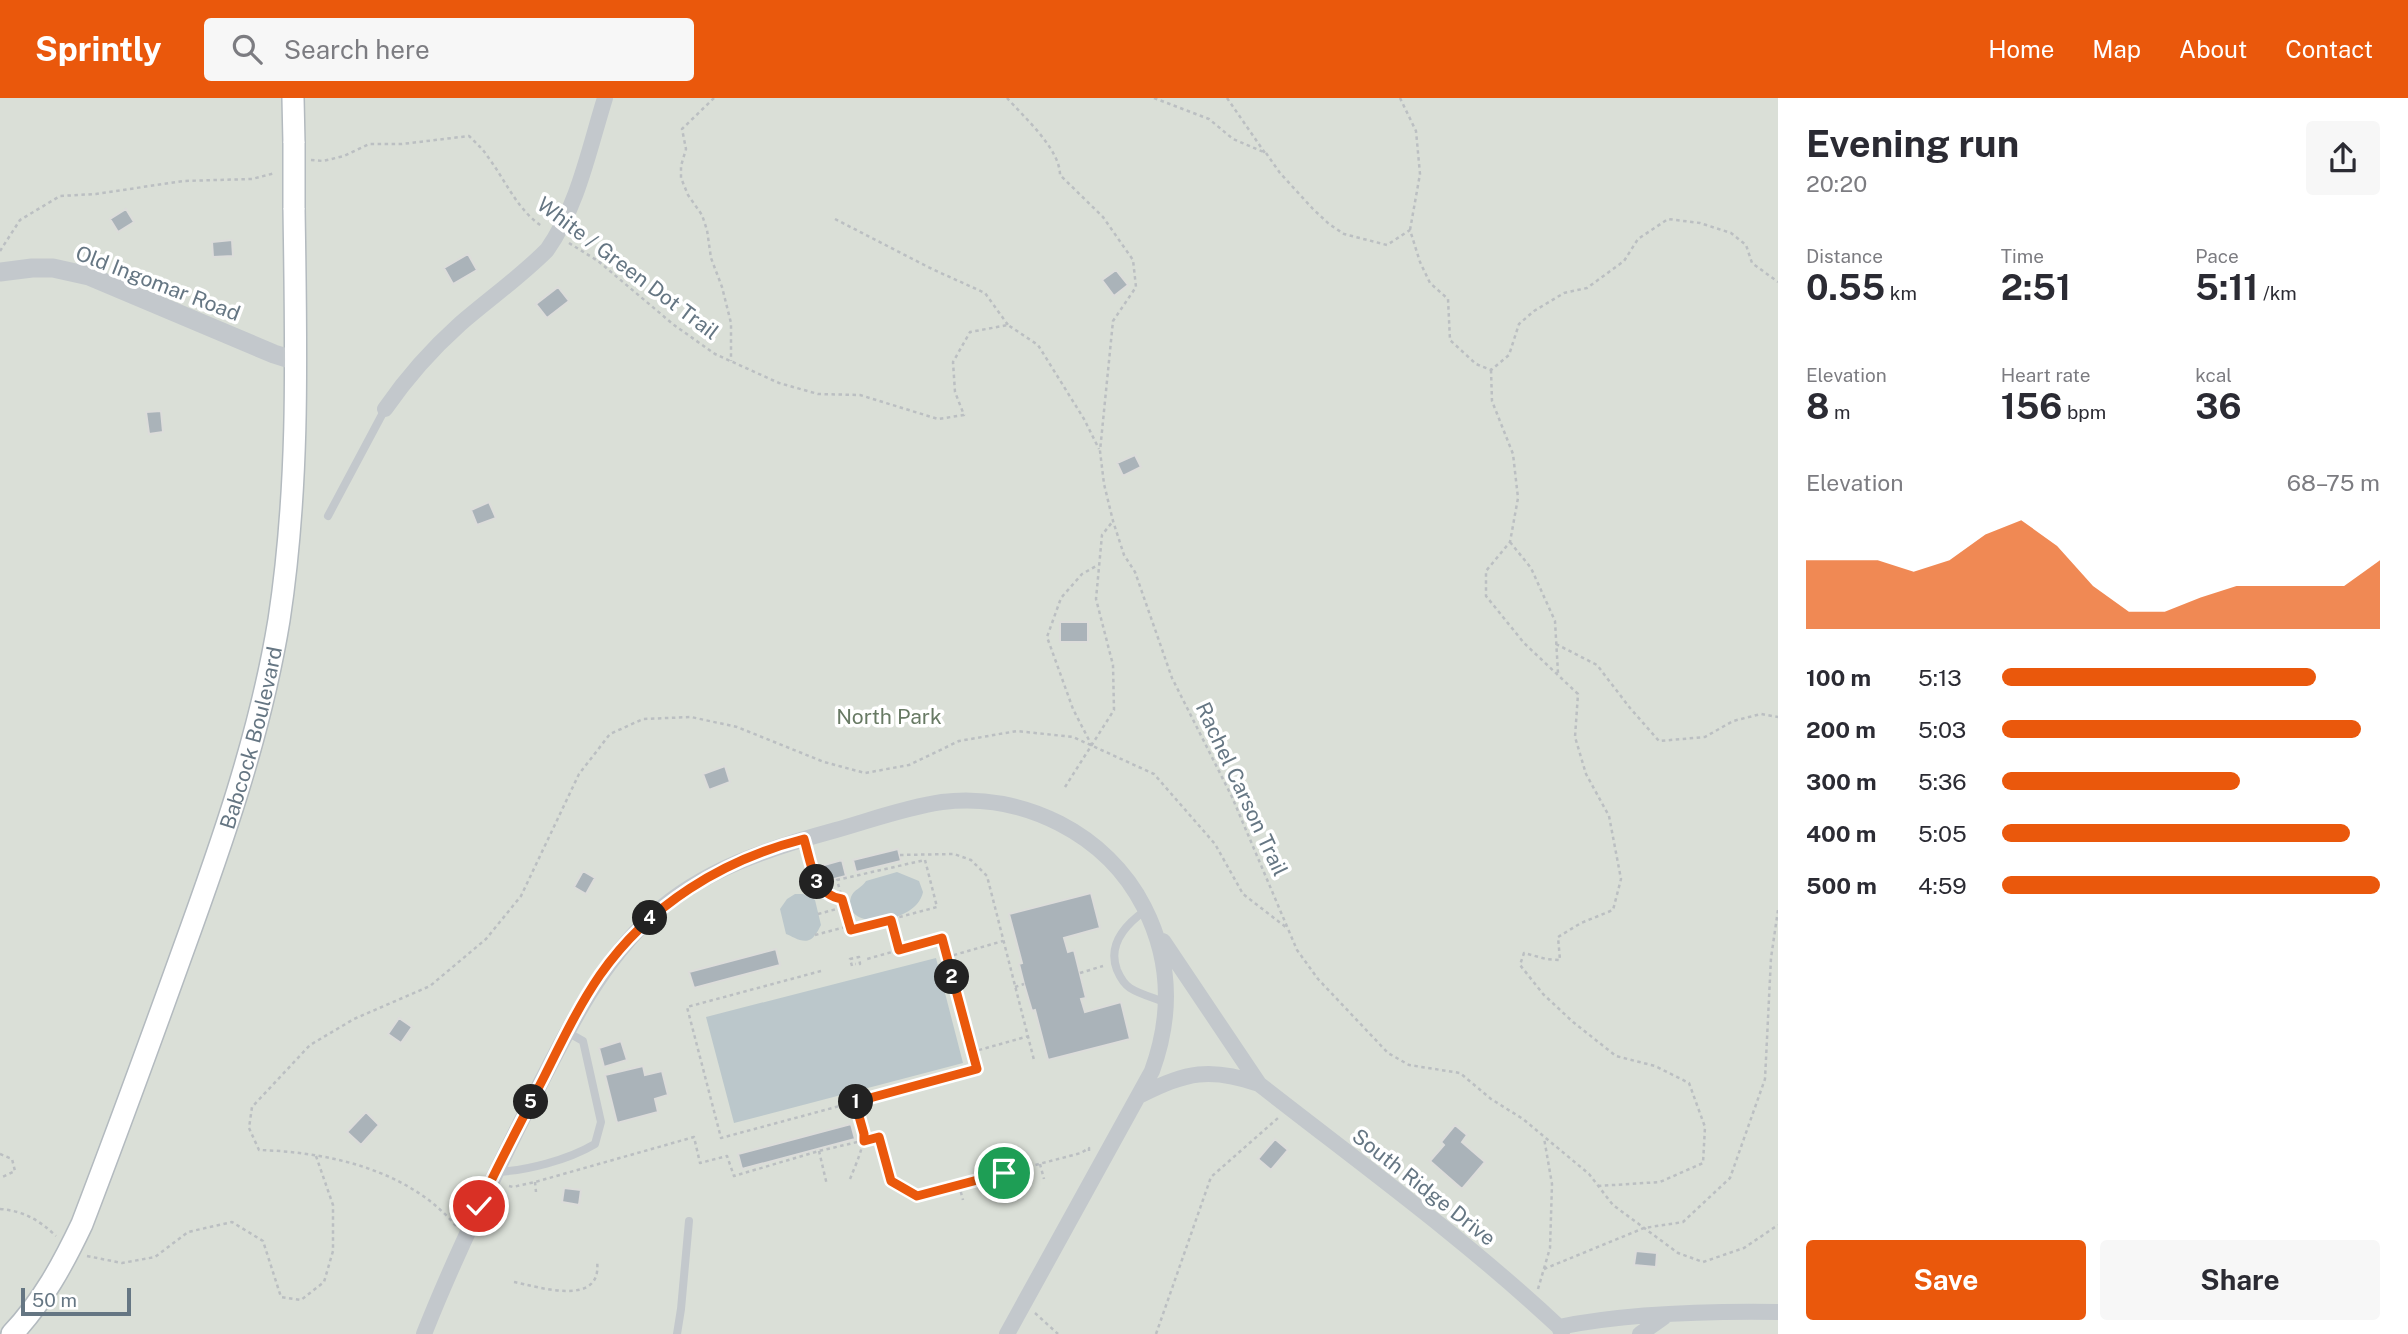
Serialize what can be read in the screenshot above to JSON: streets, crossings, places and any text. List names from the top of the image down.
{
  "streets": {
    "main road": ["Babcock Boulevard"],
    "street": ["Old Ingomar Road", "South Ridge Drive"],
    "path": ["White / Green Dot Trail", "Rachel Carson Trail"]
  },
  "crossings": [
    ["White / Green Dot Trail", "Babcock Boulevard"],
    ["Old Ingomar Road", "Babcock Boulevard"]
  ],
  "parks": ["North Park"],
  "scale_bar": "50 m",
  "page": {
    "header": "Sprintly",
    "search": "Search here",
    "nav": [
      "Home",
      "Map",
      "About",
      "Contact"
    ],
    "heading": ["Evening run", "20:20"],
    "stats": [
      ["Distance", "0.55 km"],
      ["Time", "2:51"],
      ["Pace", "5:11 /km"],
      ["Elevation", "8 m"],
      ["Heart rate", "156 bpm"],
      ["kcal", "36"]
    ],
    "chart": ["Elevation", "68–75 m"],
    "list": [
      {
        "name": "100 m",
        "note": "5:13"
      },
      {
        "name": "200 m",
        "note": "5:03"
      },
      {
        "name": "300 m",
        "note": "5:36"
      },
      {
        "name": "400 m",
        "note": "5:05"
      },
      {
        "name": "500 m",
        "note": "4:59"
      }
    ],
    "pins": [
      "3",
      "4",
      "2",
      "1",
      "5"
    ],
    "buttons": ["Save", "Share"],
    "scale": "50 m"
  }
}
